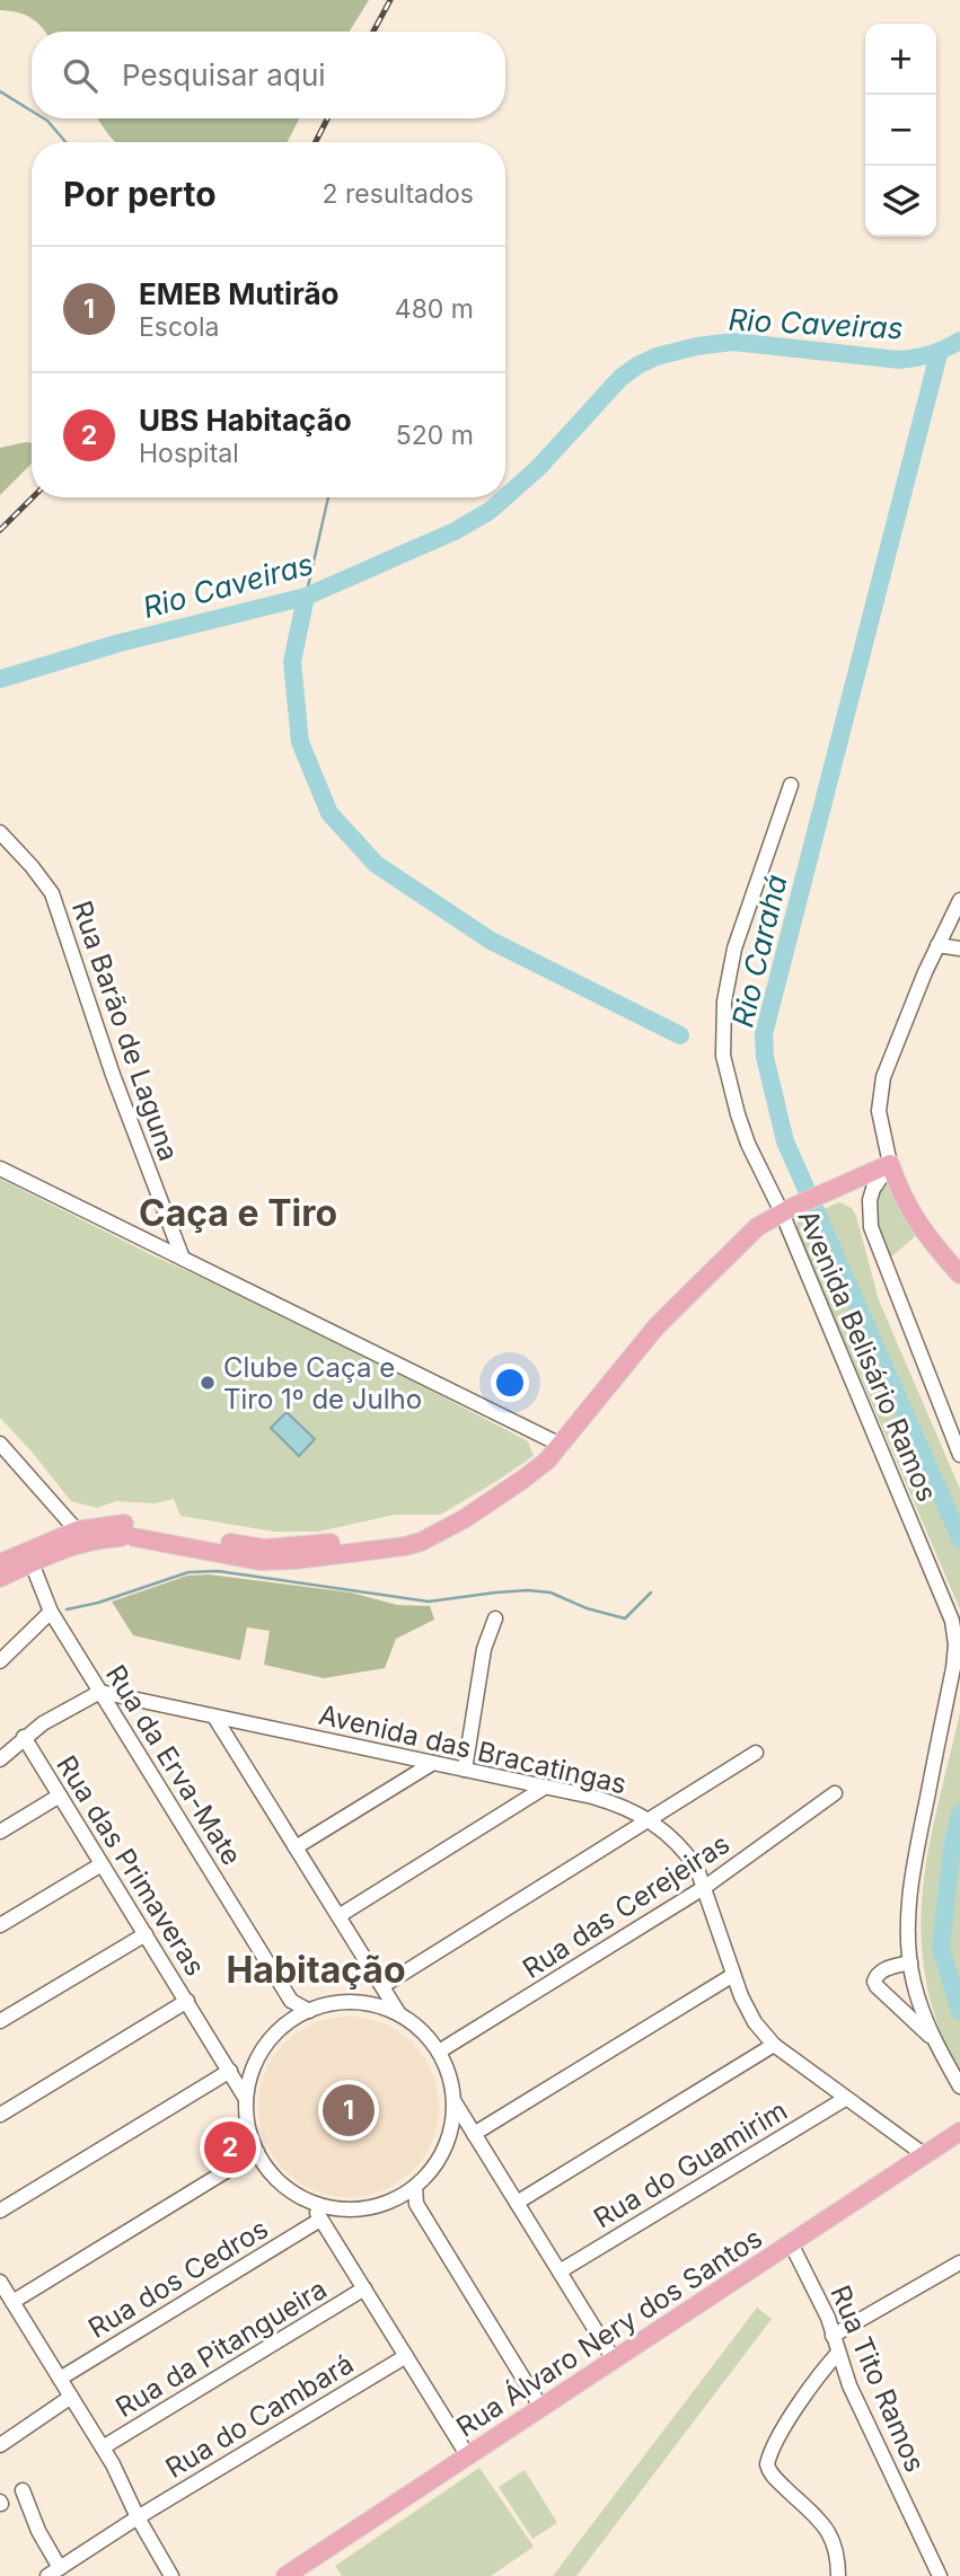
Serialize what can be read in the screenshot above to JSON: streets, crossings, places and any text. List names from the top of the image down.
{
  "streets": {
    "main road": ["Rua Álvaro Nery dos Santos"],
    "street": [
      "Rua Barão de Laguna",
      "Avenida Belisário Ramos",
      "Avenida das Bracatingas",
      "Rua da Erva-Mate",
      "Rua das Primaveras",
      "Rua das Cerejeiras",
      "Rua do Guamirim",
      "Rua dos Cedros",
      "Rua da Pitangueira",
      "Rua Tito Ramos",
      "Rua do Cambará"
    ]
  },
  "crossings": [
    ["Avenida das Bracatingas", "Rua da Erva-Mate"],
    ["Avenida das Bracatingas", "Rua das Cerejeiras"],
    ["Avenida das Bracatingas", "Rua do Guamirim"],
    ["Avenida das Bracatingas", "Rua Álvaro Nery dos Santos"],
    ["Rua da Erva-Mate", "Rua das Primaveras"],
    ["Rua da Erva-Mate", "Rua das Cerejeiras"],
    ["Rua das Primaveras", "Rua das Cerejeiras"],
    ["Rua Álvaro Nery dos Santos", "Rua Tito Ramos"]
  ],
  "districts": ["Caça e Tiro", "Habitação"],
  "water": ["Rio Caveiras", "Rio Carahá"],
  "places": ["Clube Caça e Tiro 1º de Julho"],
  "page": {
    "map_buttons": ["+", "−"],
    "search": "Pesquisar aqui",
    "heading": ["Por perto", "2 resultados"],
    "list": [
      {
        "mark": "1",
        "name": "EMEB Mutirão",
        "note": "Escola",
        "value": "480 m"
      },
      {
        "mark": "2",
        "name": "UBS Habitação",
        "note": "Hospital",
        "value": "520 m"
      }
    ],
    "pins": ["1", "2"]
  }
}
